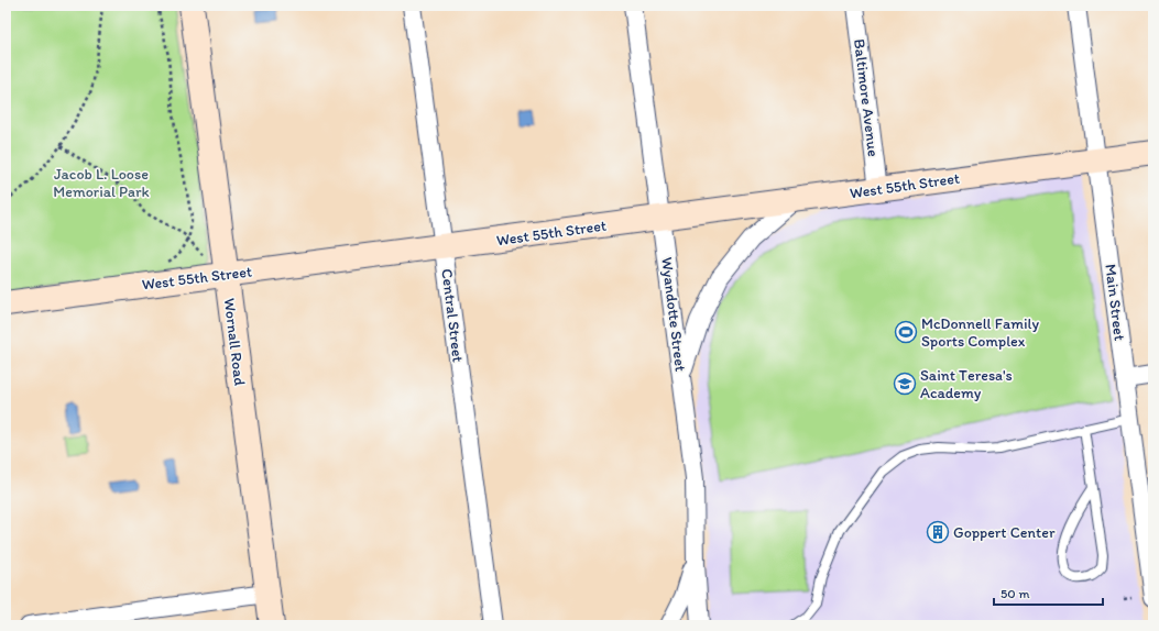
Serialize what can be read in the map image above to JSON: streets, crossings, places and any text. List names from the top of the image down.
{
  "streets": {
    "main road": ["West 55th Street", "Wornall Road"],
    "street": [
      "Baltimore Avenue",
      "Main Street",
      "Wyandotte Street",
      "Central Street"
    ]
  },
  "crossings": [
    ["Baltimore Avenue", "West 55th Street"],
    ["West 55th Street", "Main Street"],
    ["West 55th Street", "Wyandotte Street"],
    ["West 55th Street", "Central Street"],
    ["West 55th Street", "Wornall Road"]
  ],
  "parks": ["Jacob L. Loose Memorial Park"],
  "places": {
    "sports": ["McDonnell Family Sports Complex"],
    "school or university": ["Saint Teresa's Academy"],
    "building": ["Goppert Center"]
  },
  "scale_bar": "50 m"
}
